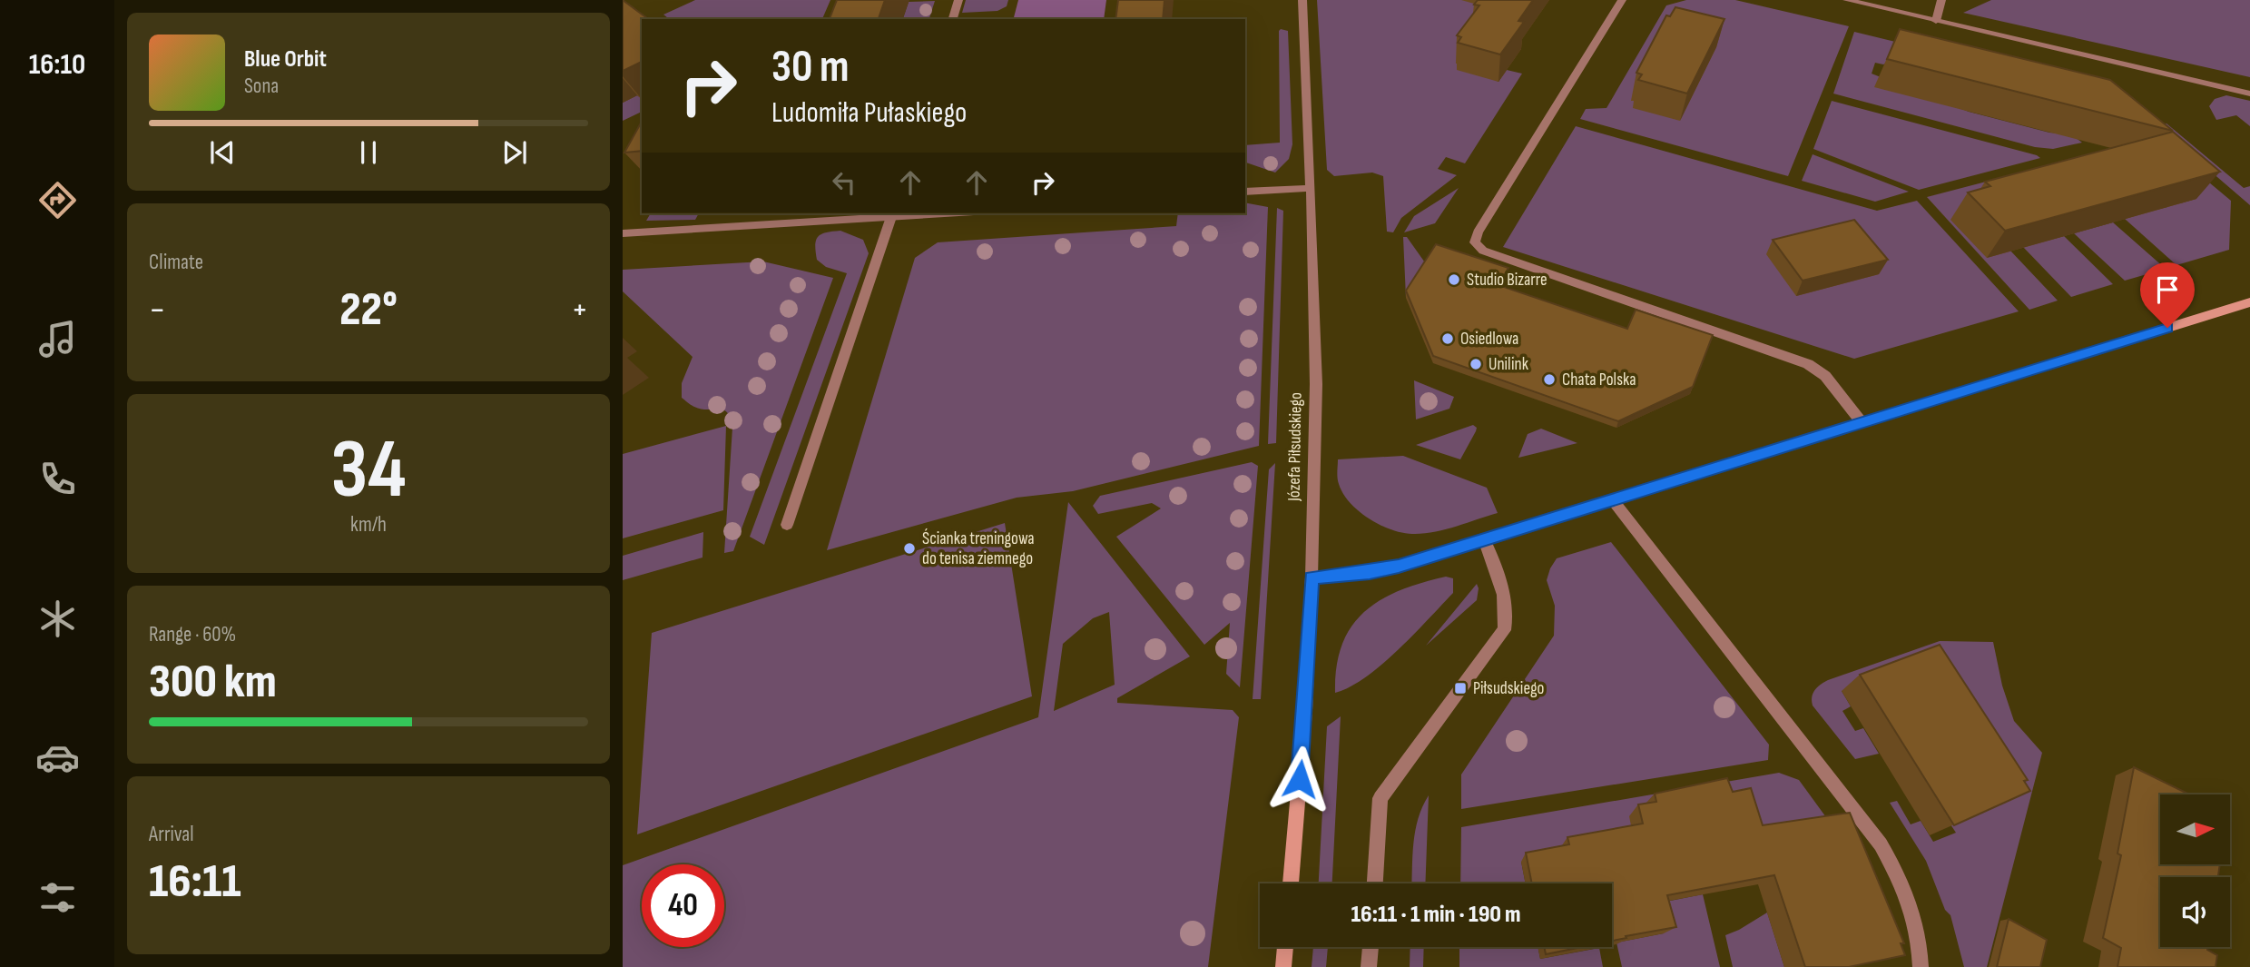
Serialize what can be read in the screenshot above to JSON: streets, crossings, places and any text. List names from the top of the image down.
{
  "streets": {
    "street": ["Józefa Piłsudskiego"]
  },
  "places": {
    "other": [
      "Studio Bizarre",
      "Osiedlowa",
      "Unilink",
      "Chata Polska",
      "Ścianka treningowa do tenisa ziemnego"
    ],
    "transit": ["Piłsudskiego"]
  },
  "north": "right",
  "page": {
    "tabs": "16:10",
    "turn": ["30 m", "Ludomiła Pułaskiego"],
    "song": ["Blue Orbit", "Sona"],
    "tile": [
      "Climate",
      ["34", "km/h"],
      ["Range · 60%", "300 km"],
      ["Arrival", "16:11"]
    ],
    "heat": ["−", "22°", "+"],
    "limit": "40",
    "trip": "16:11 · 1 min · 190 m"
  }
}
